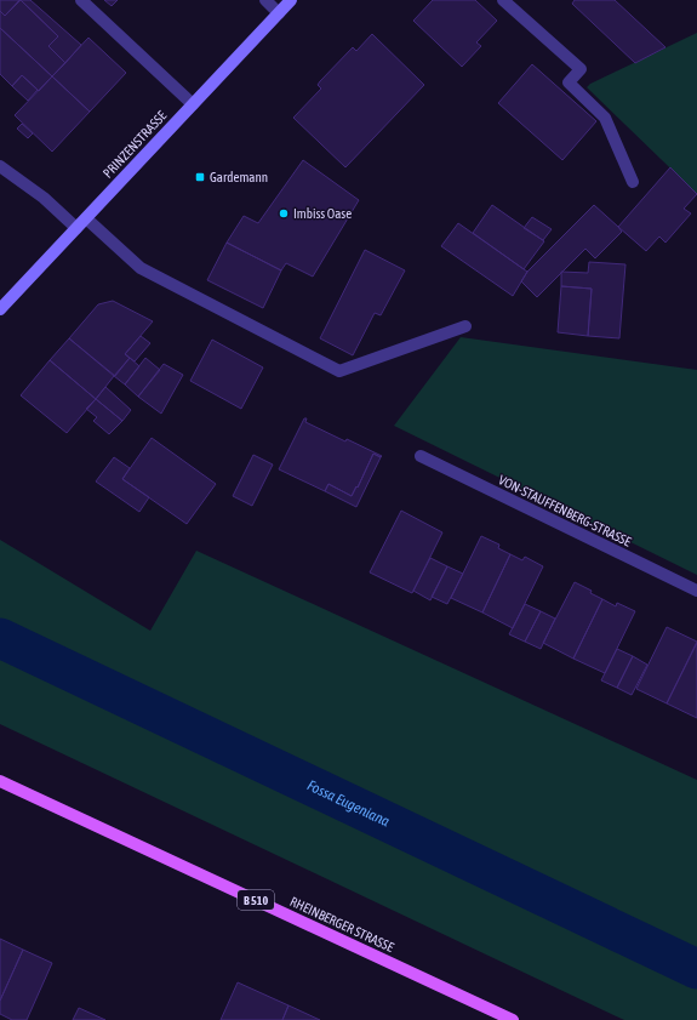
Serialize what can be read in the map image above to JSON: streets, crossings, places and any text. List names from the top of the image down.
{
  "streets": {
    "main road": ["PRINZENSTRASSE", "B 510", "RHEINBERGER STRASSE"],
    "street": ["VON-STAUFFENBERG-STRASSE"]
  },
  "water": ["Fossa Eugeniana"],
  "places": {
    "transit": ["Gardemann"],
    "other": ["Imbiss Oase"]
  }
}
